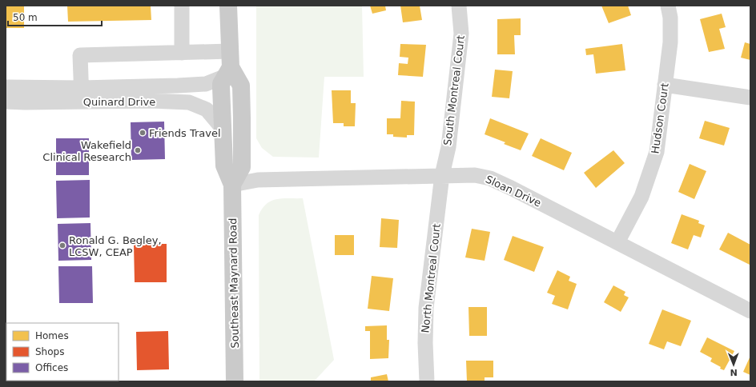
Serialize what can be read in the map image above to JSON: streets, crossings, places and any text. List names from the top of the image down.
{
  "streets": {
    "main road": ["Southeast Maynard Road"],
    "street": [
      "South Montreal Court",
      "Quinard Drive",
      "Hudson Court",
      "Sloan Drive",
      "North Montreal Court"
    ]
  },
  "crossings": [
    ["South Montreal Court", "Sloan Drive"],
    ["South Montreal Court", "North Montreal Court"],
    ["Quinard Drive", "Southeast Maynard Road"],
    ["Hudson Court", "Sloan Drive"],
    ["Sloan Drive", "North Montreal Court"],
    ["Sloan Drive", "Southeast Maynard Road"]
  ],
  "places": ["Friends Travel", "Wakefield Clinical Research", "Ronald G. Begley, LCSW, CEAP"],
  "legend": ["Homes", "Shops", "Offices"],
  "scale_bar": "50 m",
  "north": "bottom"
}
